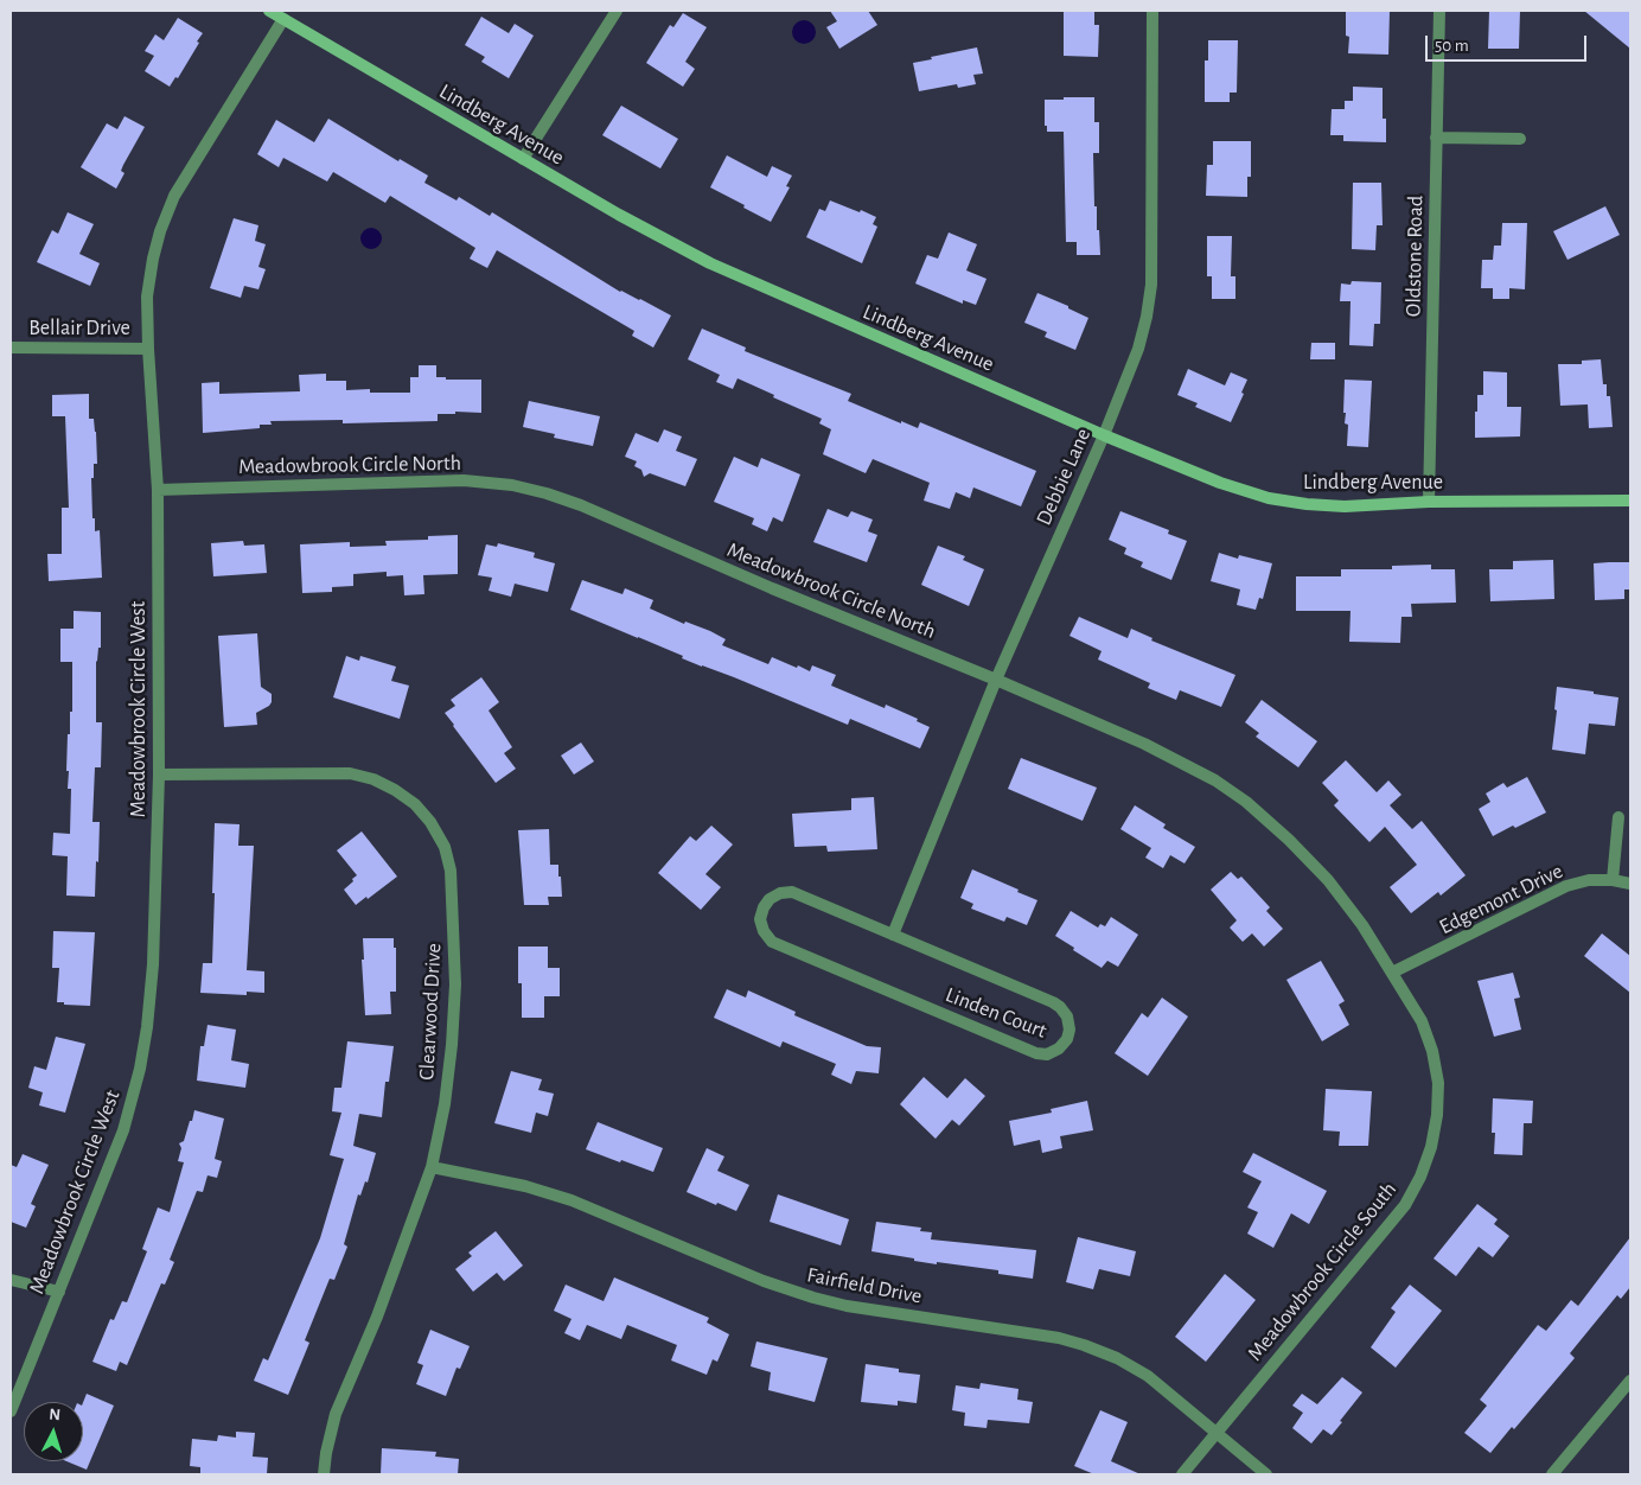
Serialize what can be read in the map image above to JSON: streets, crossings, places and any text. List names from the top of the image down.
{
  "streets": {
    "street": [
      "Lindberg Avenue",
      "Oldstone Road",
      "Bellair Drive",
      "Meadowbrook Circle North",
      "Debbie Lane",
      "Meadowbrook Circle West",
      "Edgemont Drive",
      "Clearwood Drive",
      "Linden Court",
      "Meadowbrook Circle South",
      "Fairfield Drive"
    ]
  },
  "crossings": [
    ["Lindberg Avenue", "Oldstone Road"],
    ["Lindberg Avenue", "Debbie Lane"],
    ["Lindberg Avenue", "Meadowbrook Circle West"],
    ["Bellair Drive", "Meadowbrook Circle West"],
    ["Meadowbrook Circle North", "Debbie Lane"],
    ["Meadowbrook Circle North", "Meadowbrook Circle West"],
    ["Meadowbrook Circle North", "Edgemont Drive"],
    ["Meadowbrook Circle North", "Meadowbrook Circle South"],
    ["Debbie Lane", "Linden Court"],
    ["Meadowbrook Circle West", "Clearwood Drive"],
    ["Edgemont Drive", "Meadowbrook Circle South"],
    ["Clearwood Drive", "Fairfield Drive"],
    ["Meadowbrook Circle South", "Fairfield Drive"]
  ],
  "scale_bar": "50 m",
  "north": "top"
}
